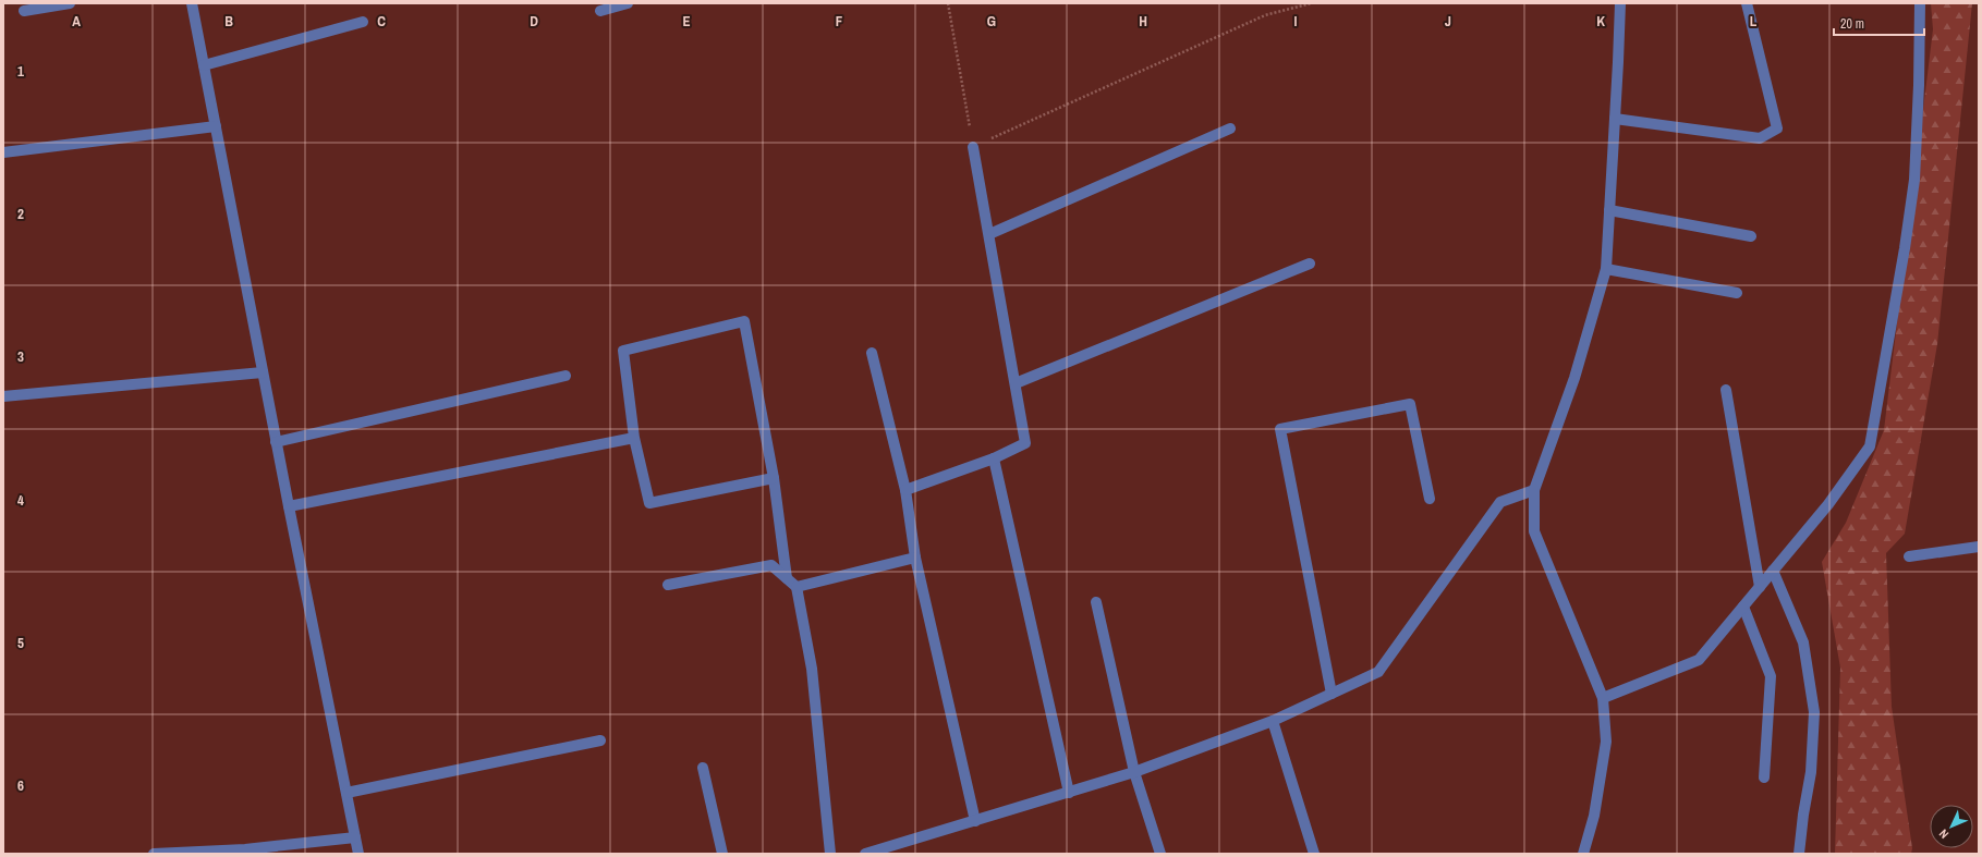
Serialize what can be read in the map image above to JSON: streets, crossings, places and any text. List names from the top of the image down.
{
  "scale_bar": "20 m",
  "north": "bottom left",
  "grid": {
    "columns": [
      "A",
      "B",
      "C",
      "D",
      "E",
      "F",
      "G",
      "H",
      "I",
      "J",
      "K",
      "L"
    ],
    "rows": [
      "1",
      "2",
      "3",
      "4",
      "5",
      "6"
    ]
  }
}
